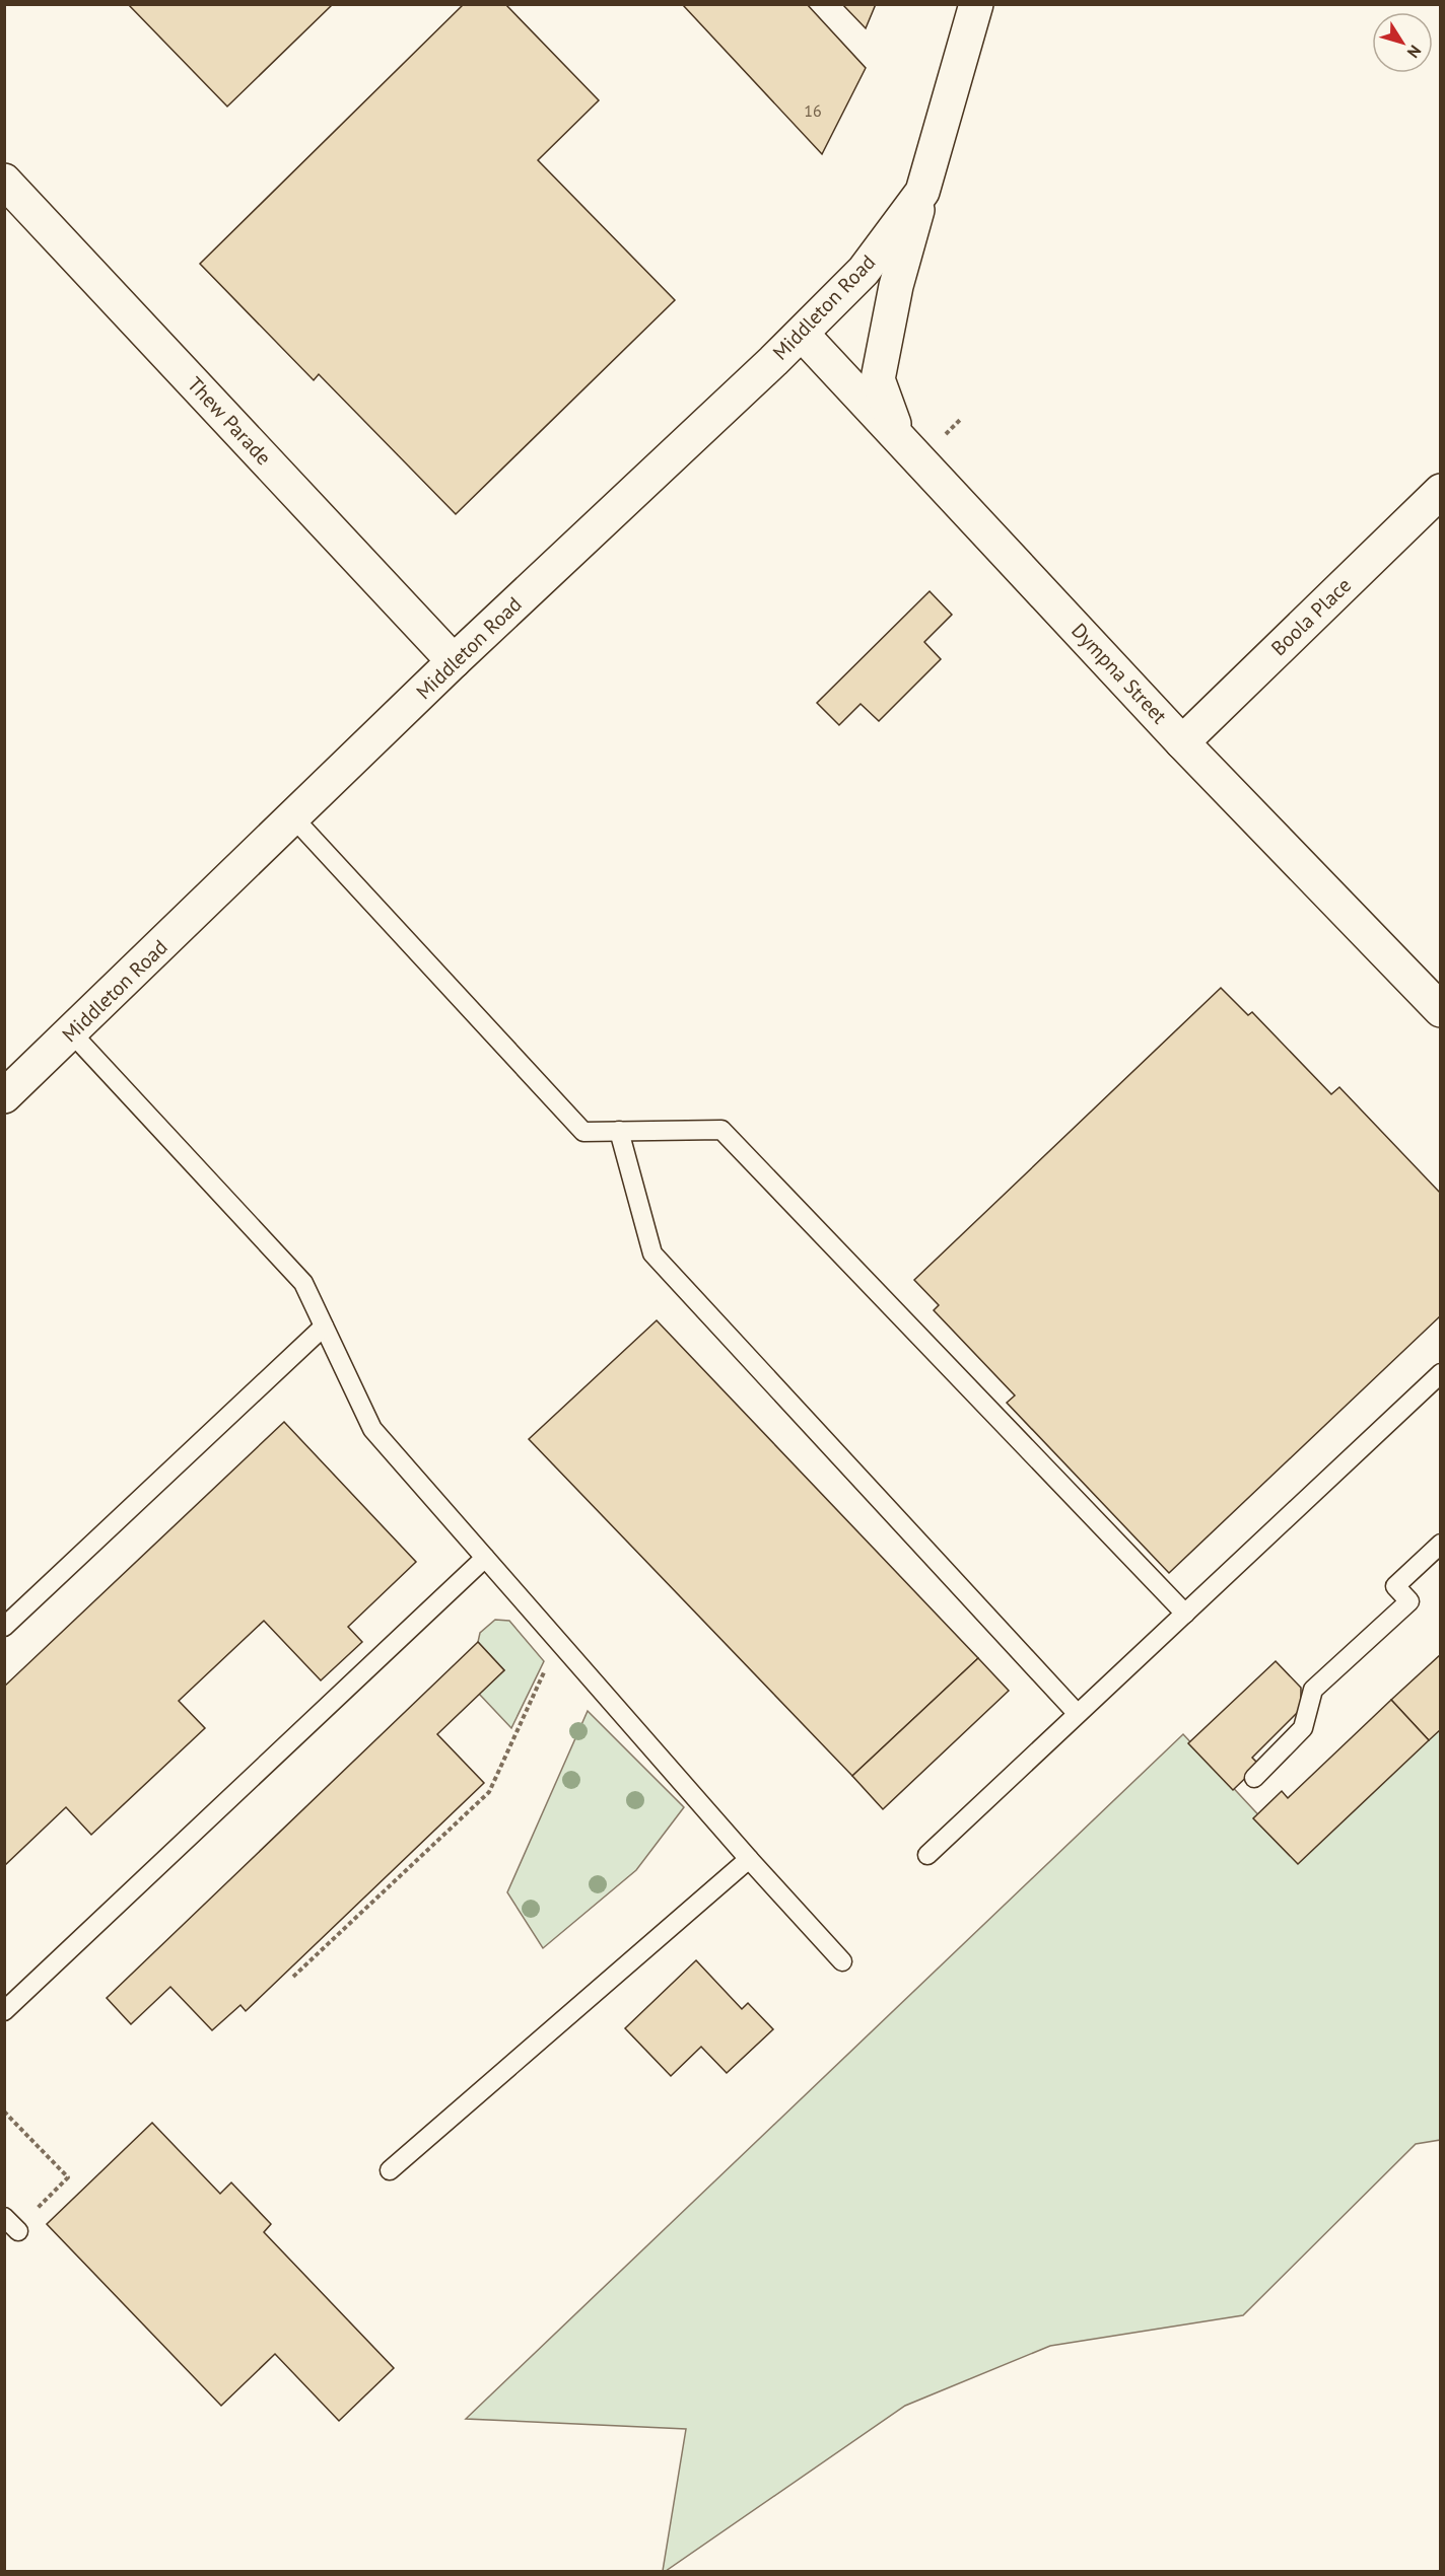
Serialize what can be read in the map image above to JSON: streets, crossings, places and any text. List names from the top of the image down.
{
  "streets": {
    "street": [
      "Middleton Road",
      "Thew Parade",
      "Boola Place",
      "Dympna Street"
    ]
  },
  "crossings": [
    ["Middleton Road", "Thew Parade"],
    ["Middleton Road", "Dympna Street"],
    ["Boola Place", "Dympna Street"]
  ],
  "house_numbers": ["16"],
  "north": "bottom right"
}
